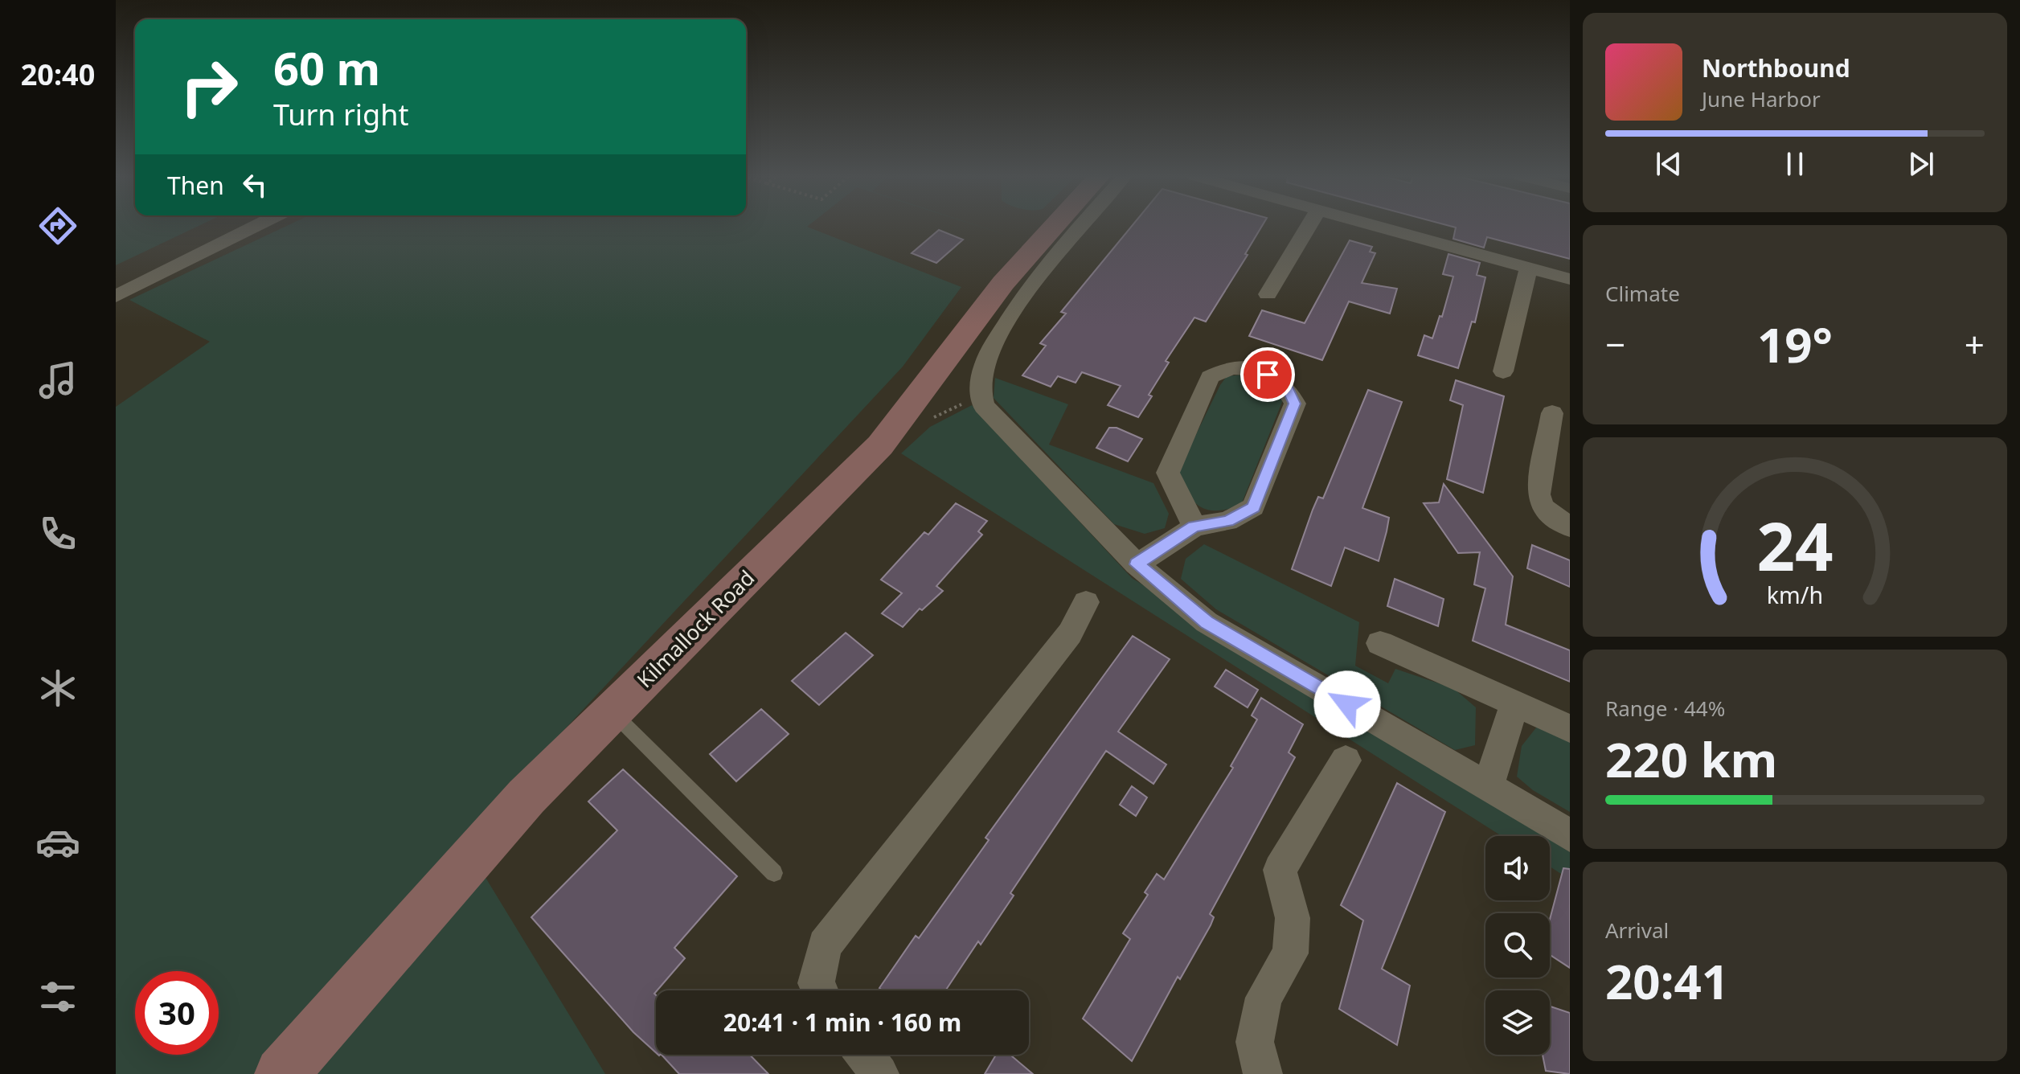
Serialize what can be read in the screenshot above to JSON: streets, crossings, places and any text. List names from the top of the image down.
{
  "streets": {
    "main road": ["Kilmallock Road"]
  },
  "page": {
    "tabs": "20:40",
    "turn": ["60 m", "Turn right"],
    "song": ["Northbound", "June Harbor"],
    "then": "Then",
    "tile": [
      "Climate",
      ["Range · 44%", "220 km"],
      ["Arrival", "20:41"]
    ],
    "heat": ["−", "19°", "+"],
    "limit": "30",
    "trip": "20:41 · 1 min · 160 m",
    "gauge": ["24", "km/h"]
  }
}
